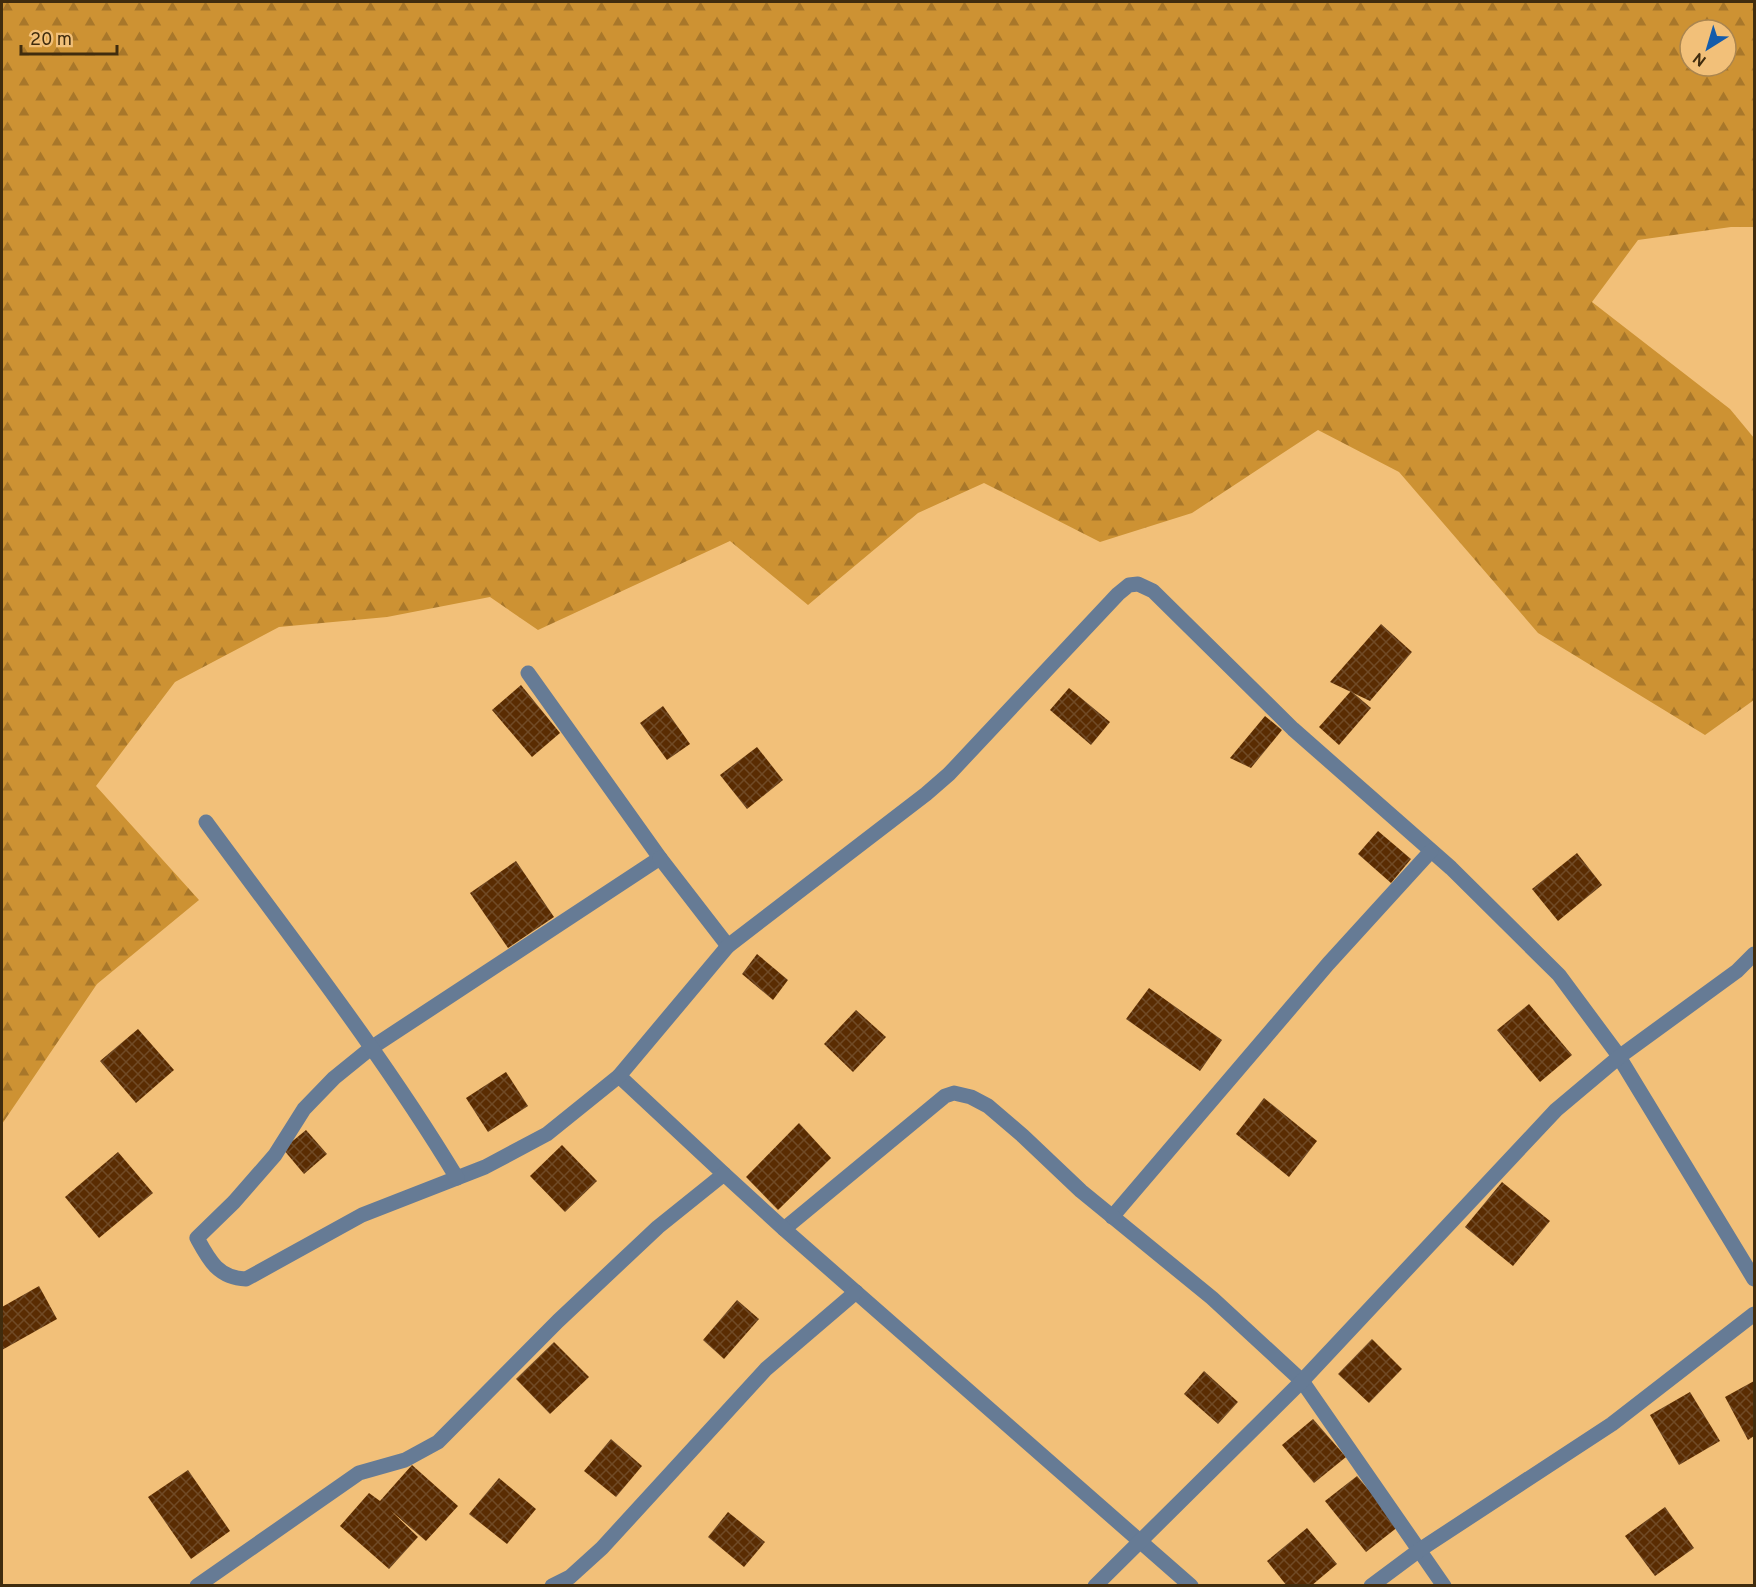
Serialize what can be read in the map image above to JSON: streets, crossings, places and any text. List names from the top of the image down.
{
  "scale_bar": "20 m",
  "north": "bottom left"
}
